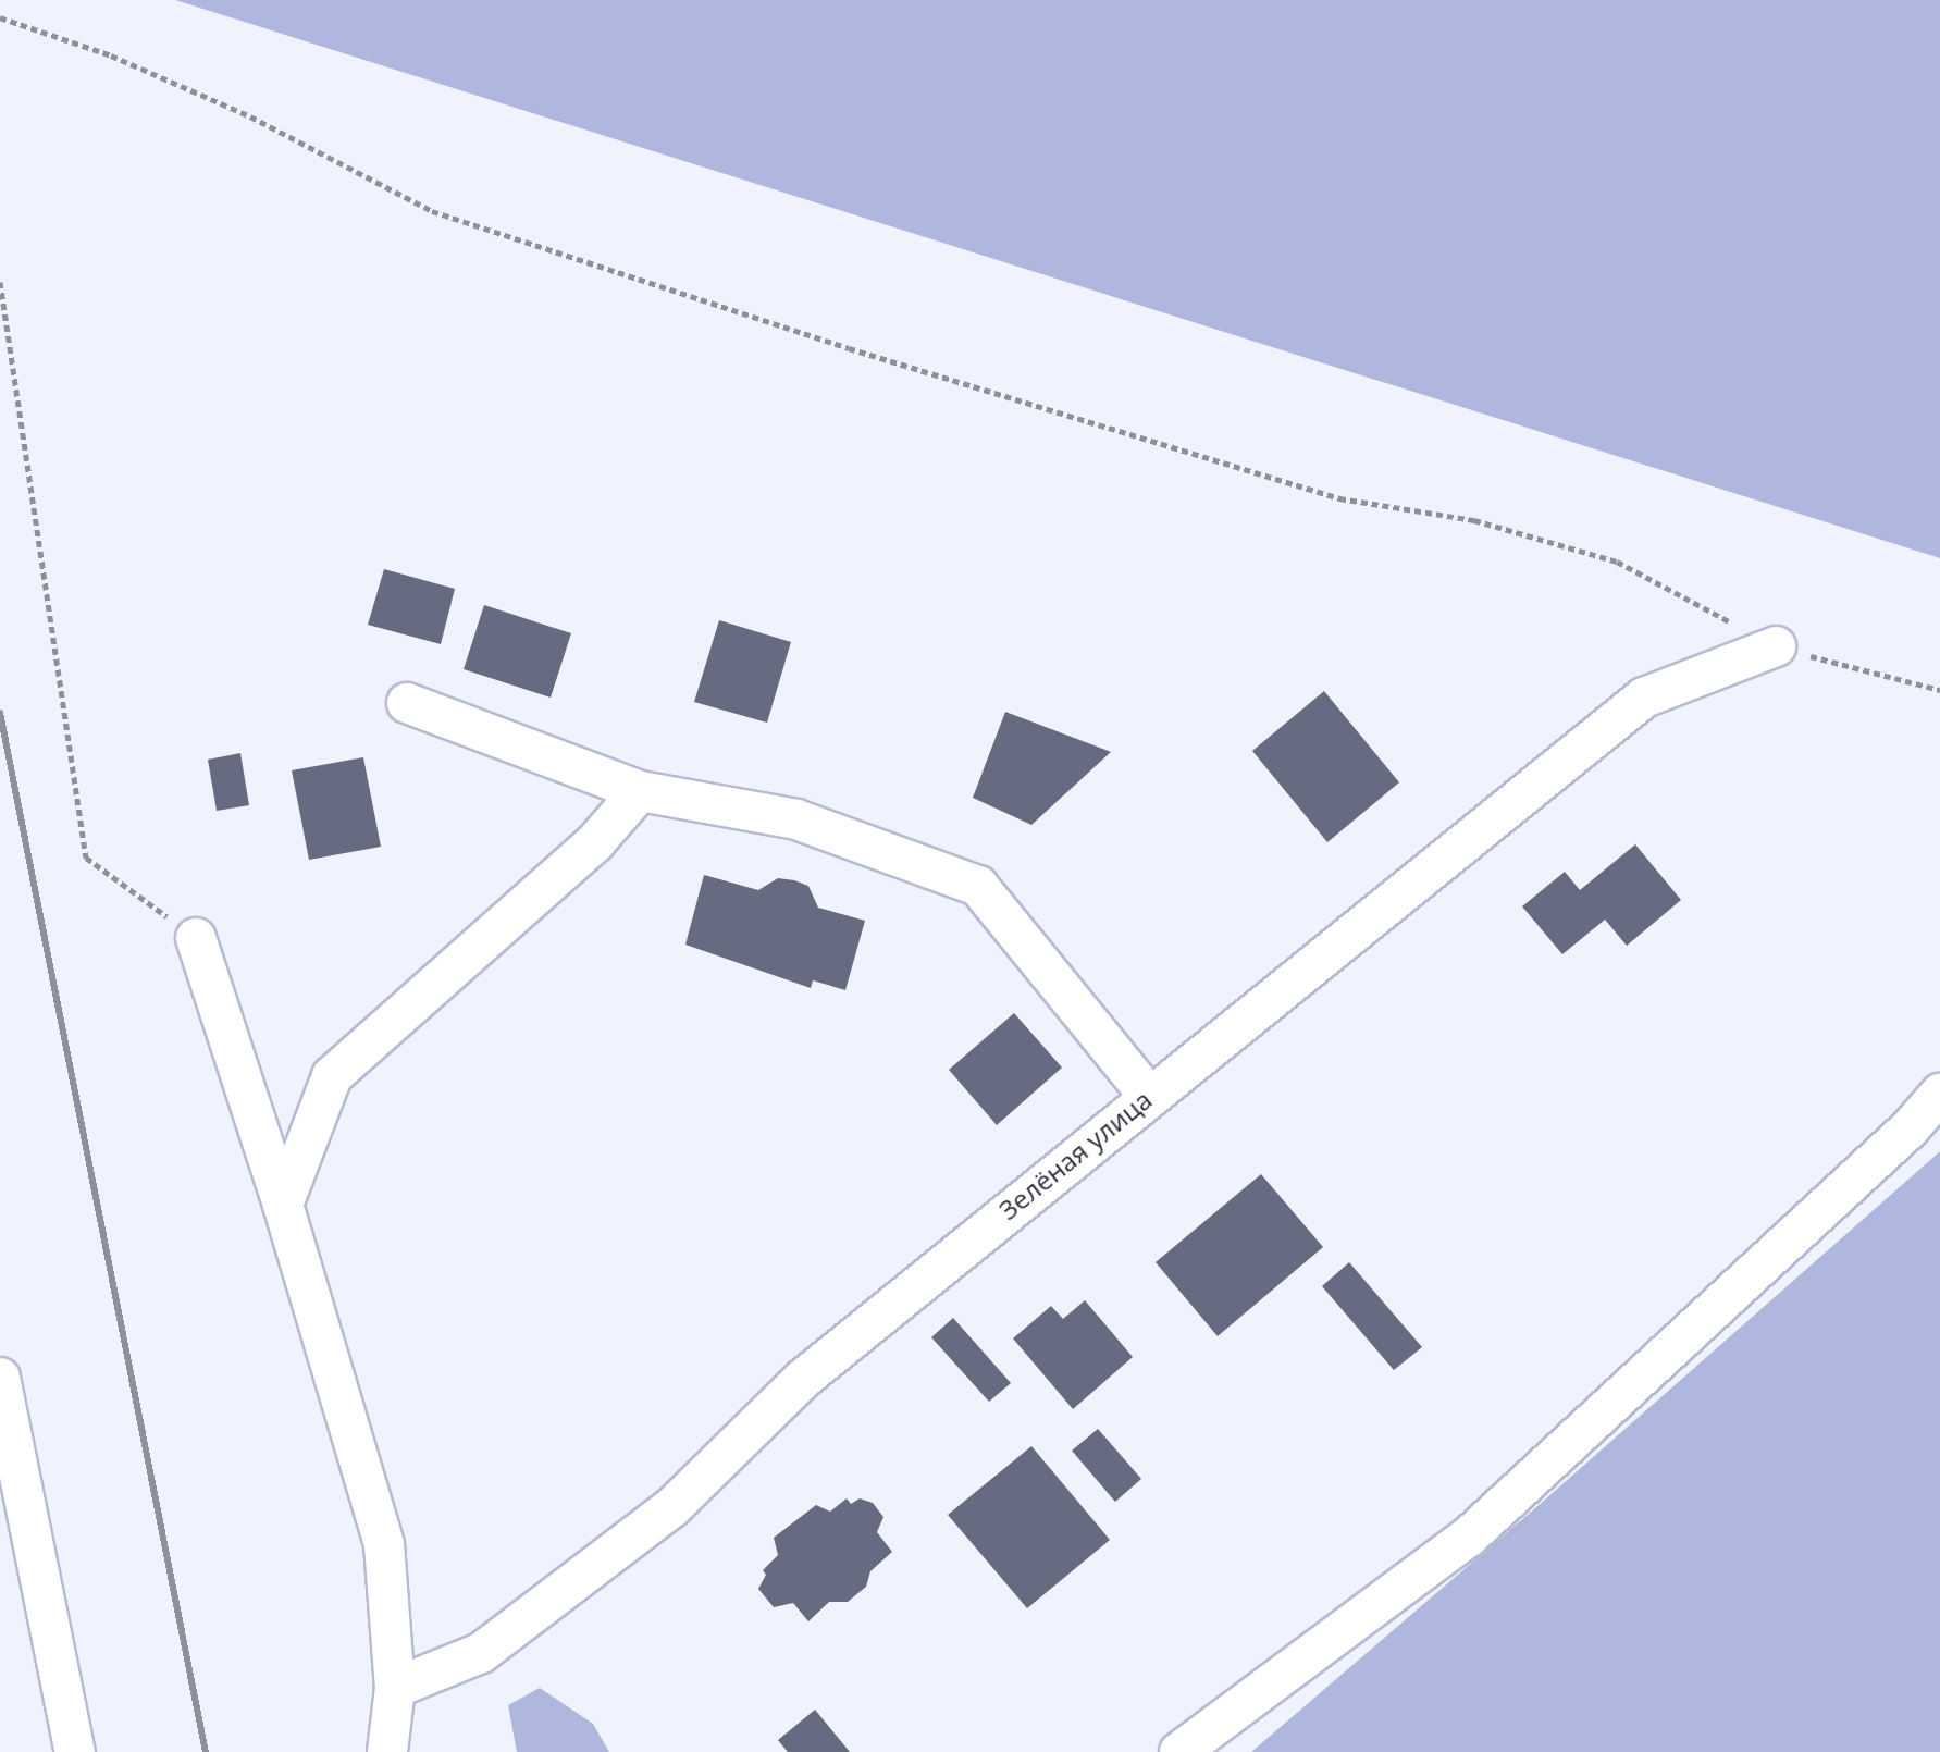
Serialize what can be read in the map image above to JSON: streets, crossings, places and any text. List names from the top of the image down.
{
  "streets": {
    "street": ["Зелёная улица"]
  }
}
